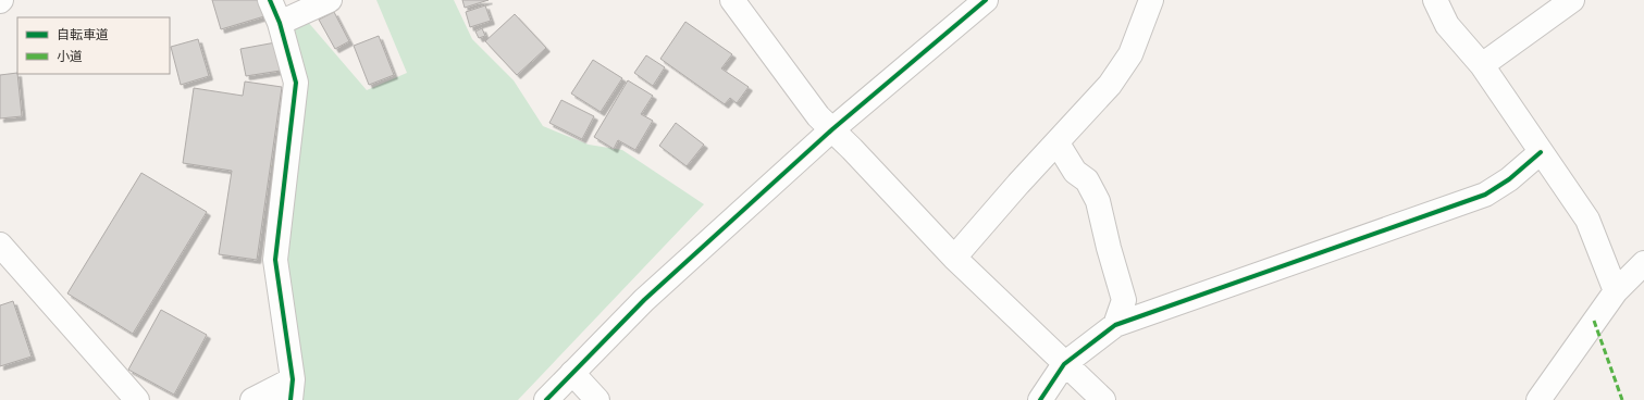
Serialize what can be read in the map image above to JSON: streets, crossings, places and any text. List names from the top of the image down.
{
  "legend": ["自転車道", "小道"]
}
